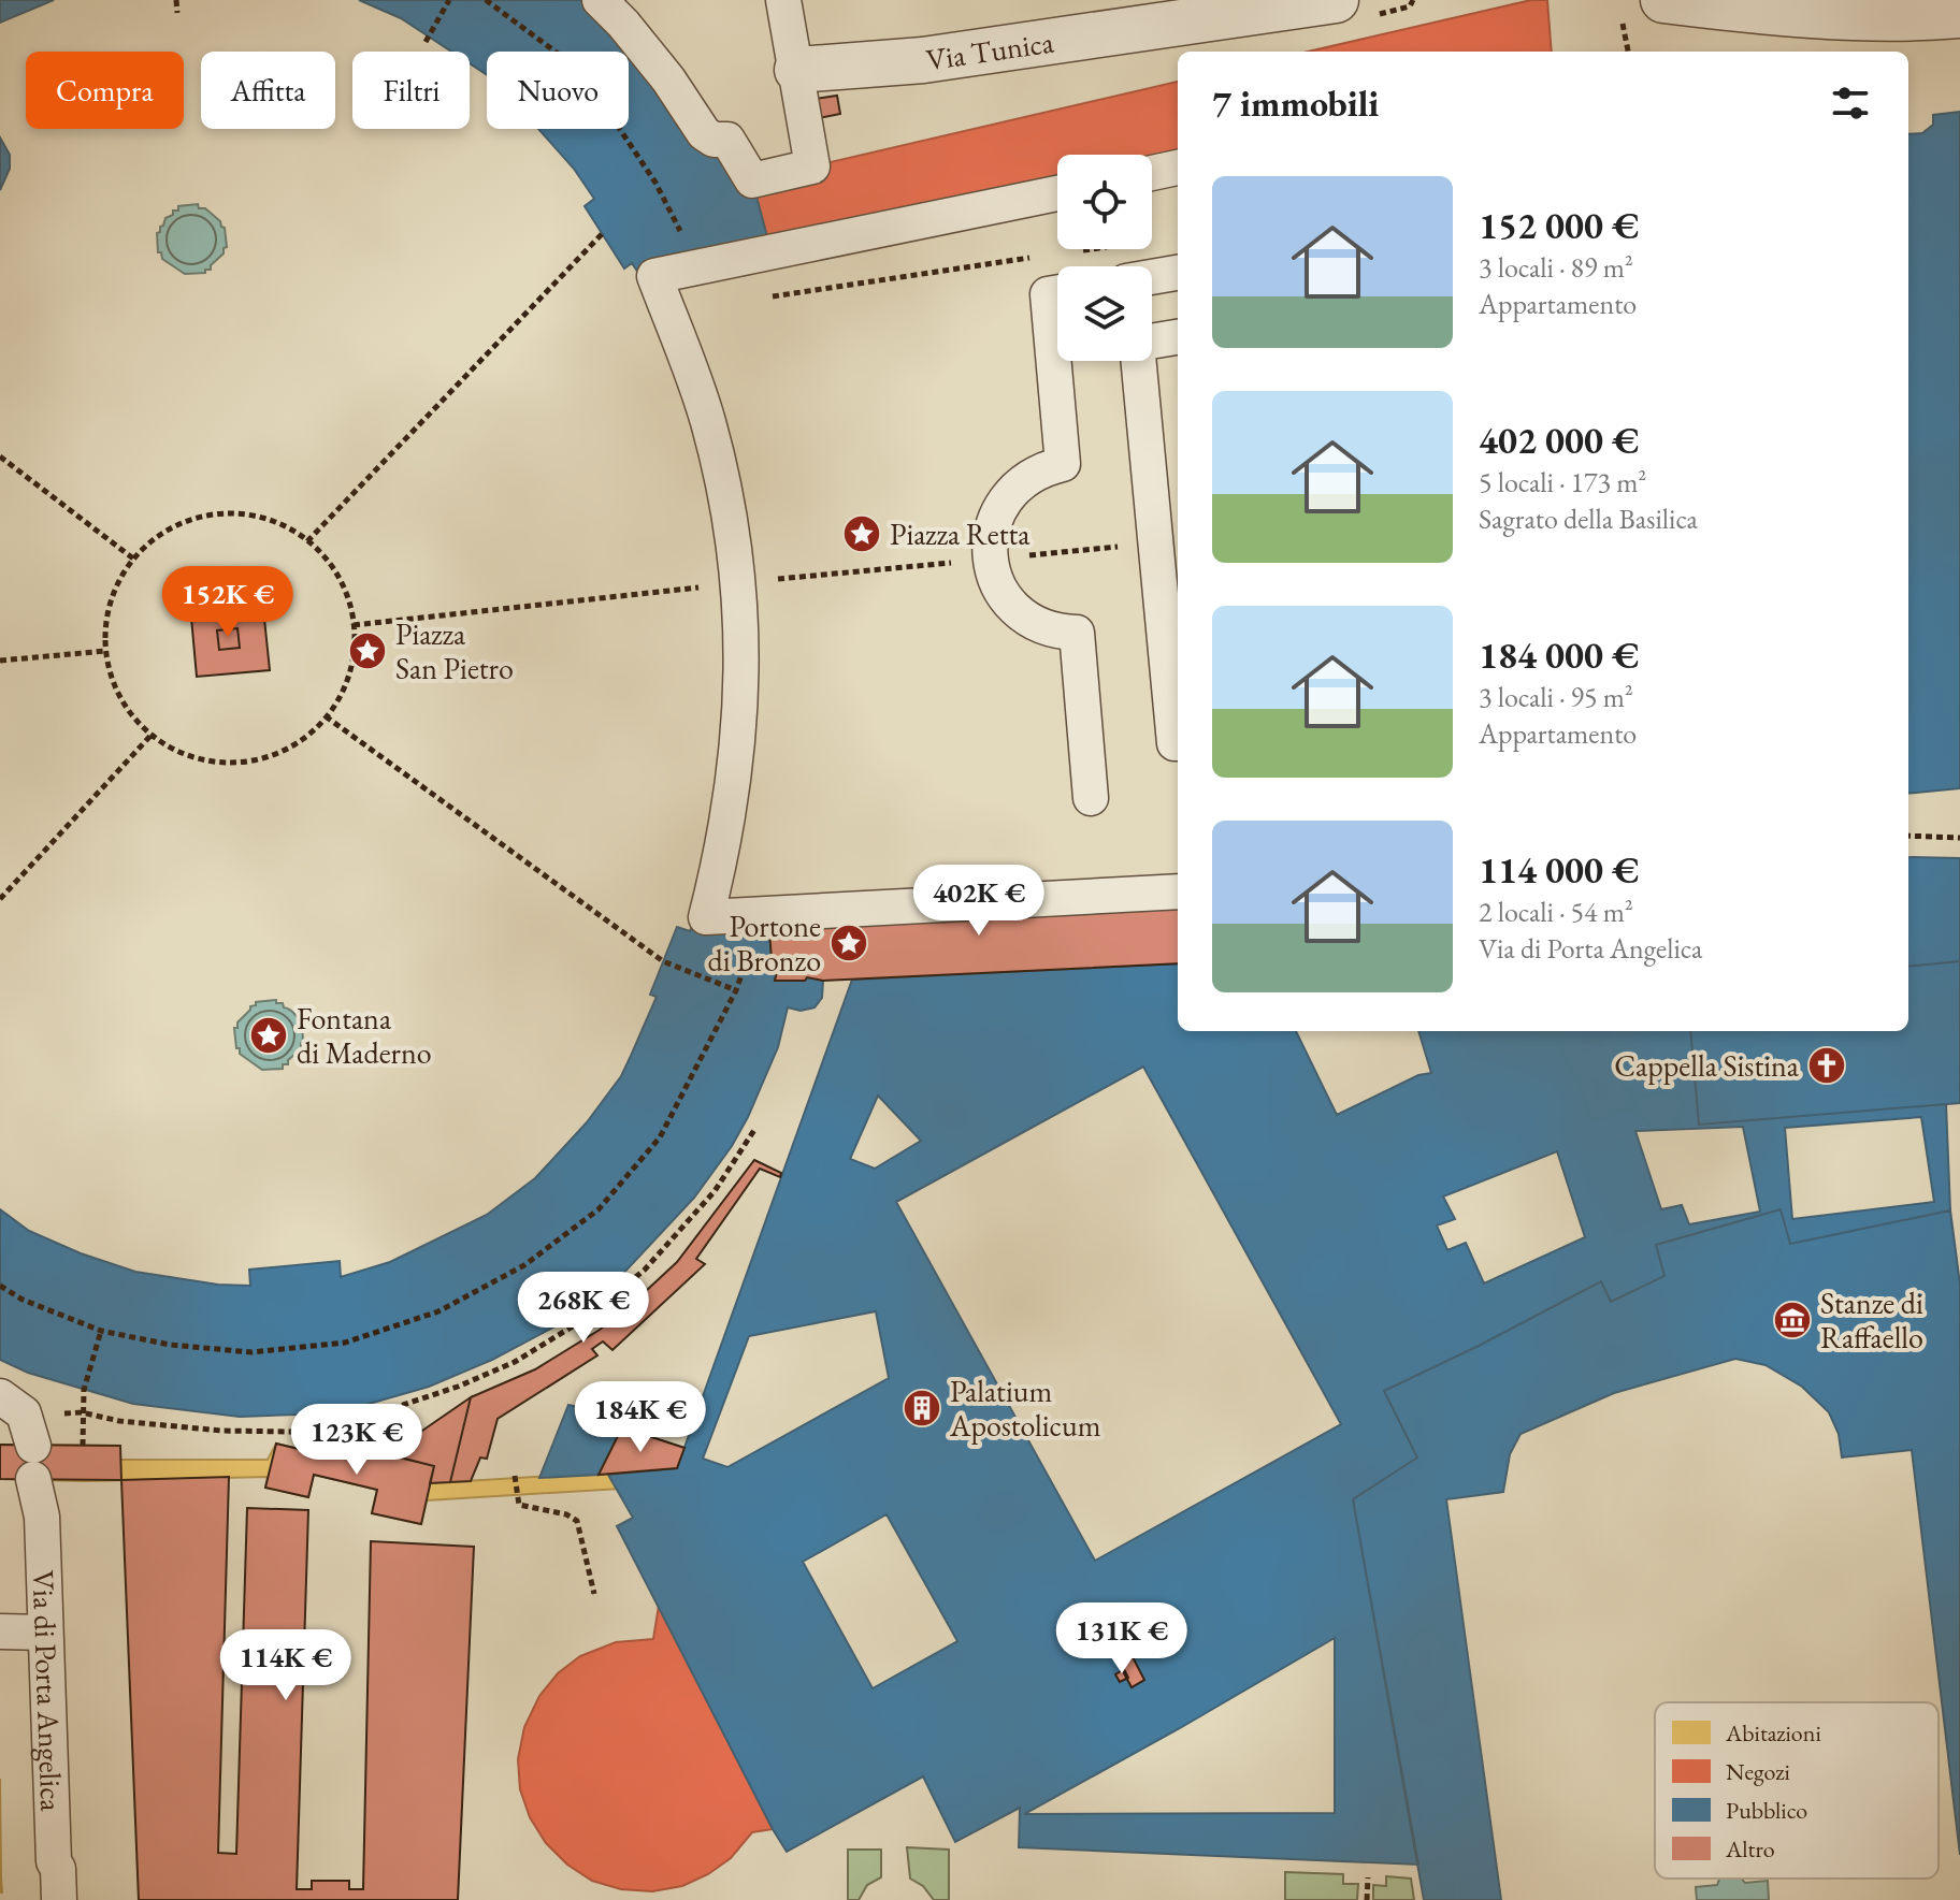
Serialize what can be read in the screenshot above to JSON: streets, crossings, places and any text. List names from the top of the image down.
{
  "streets": {
    "street": ["Via Tunica", "Via di Porta Angelica"]
  },
  "places": {
    "place": [
      "Piazza Retta",
      "Piazza San Pietro",
      "Portone di Bronzo",
      "Fontana di Maderno"
    ],
    "church": ["Cappella Sistina"],
    "museum": ["Stanze di Raffaello"],
    "building": ["Palatium Apostolicum"]
  },
  "legend": [
    "Abitazioni",
    "Negozi",
    "Pubblico",
    "Altro"
  ],
  "page": {
    "chip": [
      "Compra",
      "Affitta",
      "Filtri",
      "Nuovo"
    ],
    "heading": "7 immobili",
    "list": [
      {
        "name": "152 000 €",
        "note": "3 locali · 89 m² · Appartamento"
      },
      {
        "name": "402 000 €",
        "note": "5 locali · 173 m² · Sagrato della Basilica"
      },
      {
        "name": "184 000 €",
        "note": "3 locali · 95 m² · Appartamento"
      },
      {
        "name": "114 000 €",
        "note": "2 locali · 54 m² · Via di Porta Angelica"
      }
    ],
    "price": [
      "152K €",
      "402K €",
      "268K €",
      "184K €",
      "123K €",
      "131K €",
      "114K €"
    ]
  }
}
